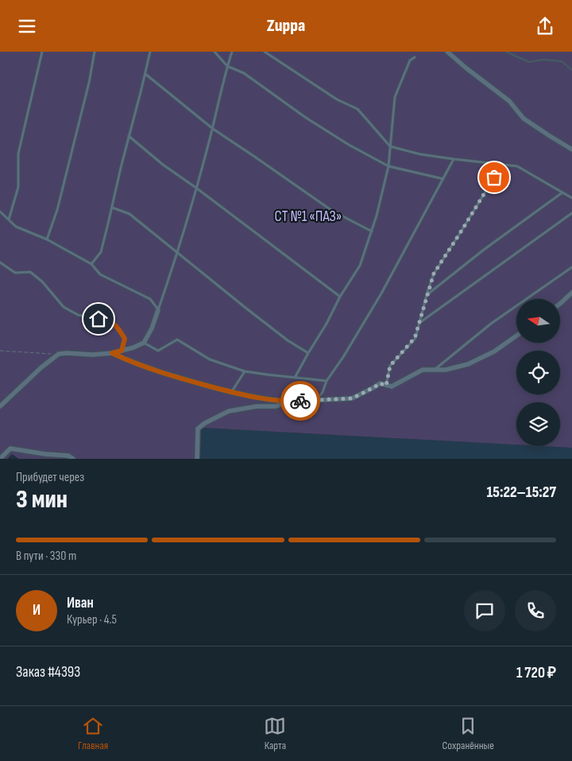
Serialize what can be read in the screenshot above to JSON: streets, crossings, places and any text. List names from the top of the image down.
{
  "parks": ["СТ №1 «ПАЗ»"],
  "north": "left",
  "page": {
    "header": "Zuppa",
    "heading": ["3 мин", "Прибудет через", "15:22–15:27"],
    "panel": [
      "Иван",
      "Курьер · 4.5",
      "Заказ #4393",
      "1 720 ₽"
    ],
    "bar": "В пути · 330 m",
    "round": "И",
    "tabs": ["Главная", "Карта", "Сохранённые"]
  }
}
